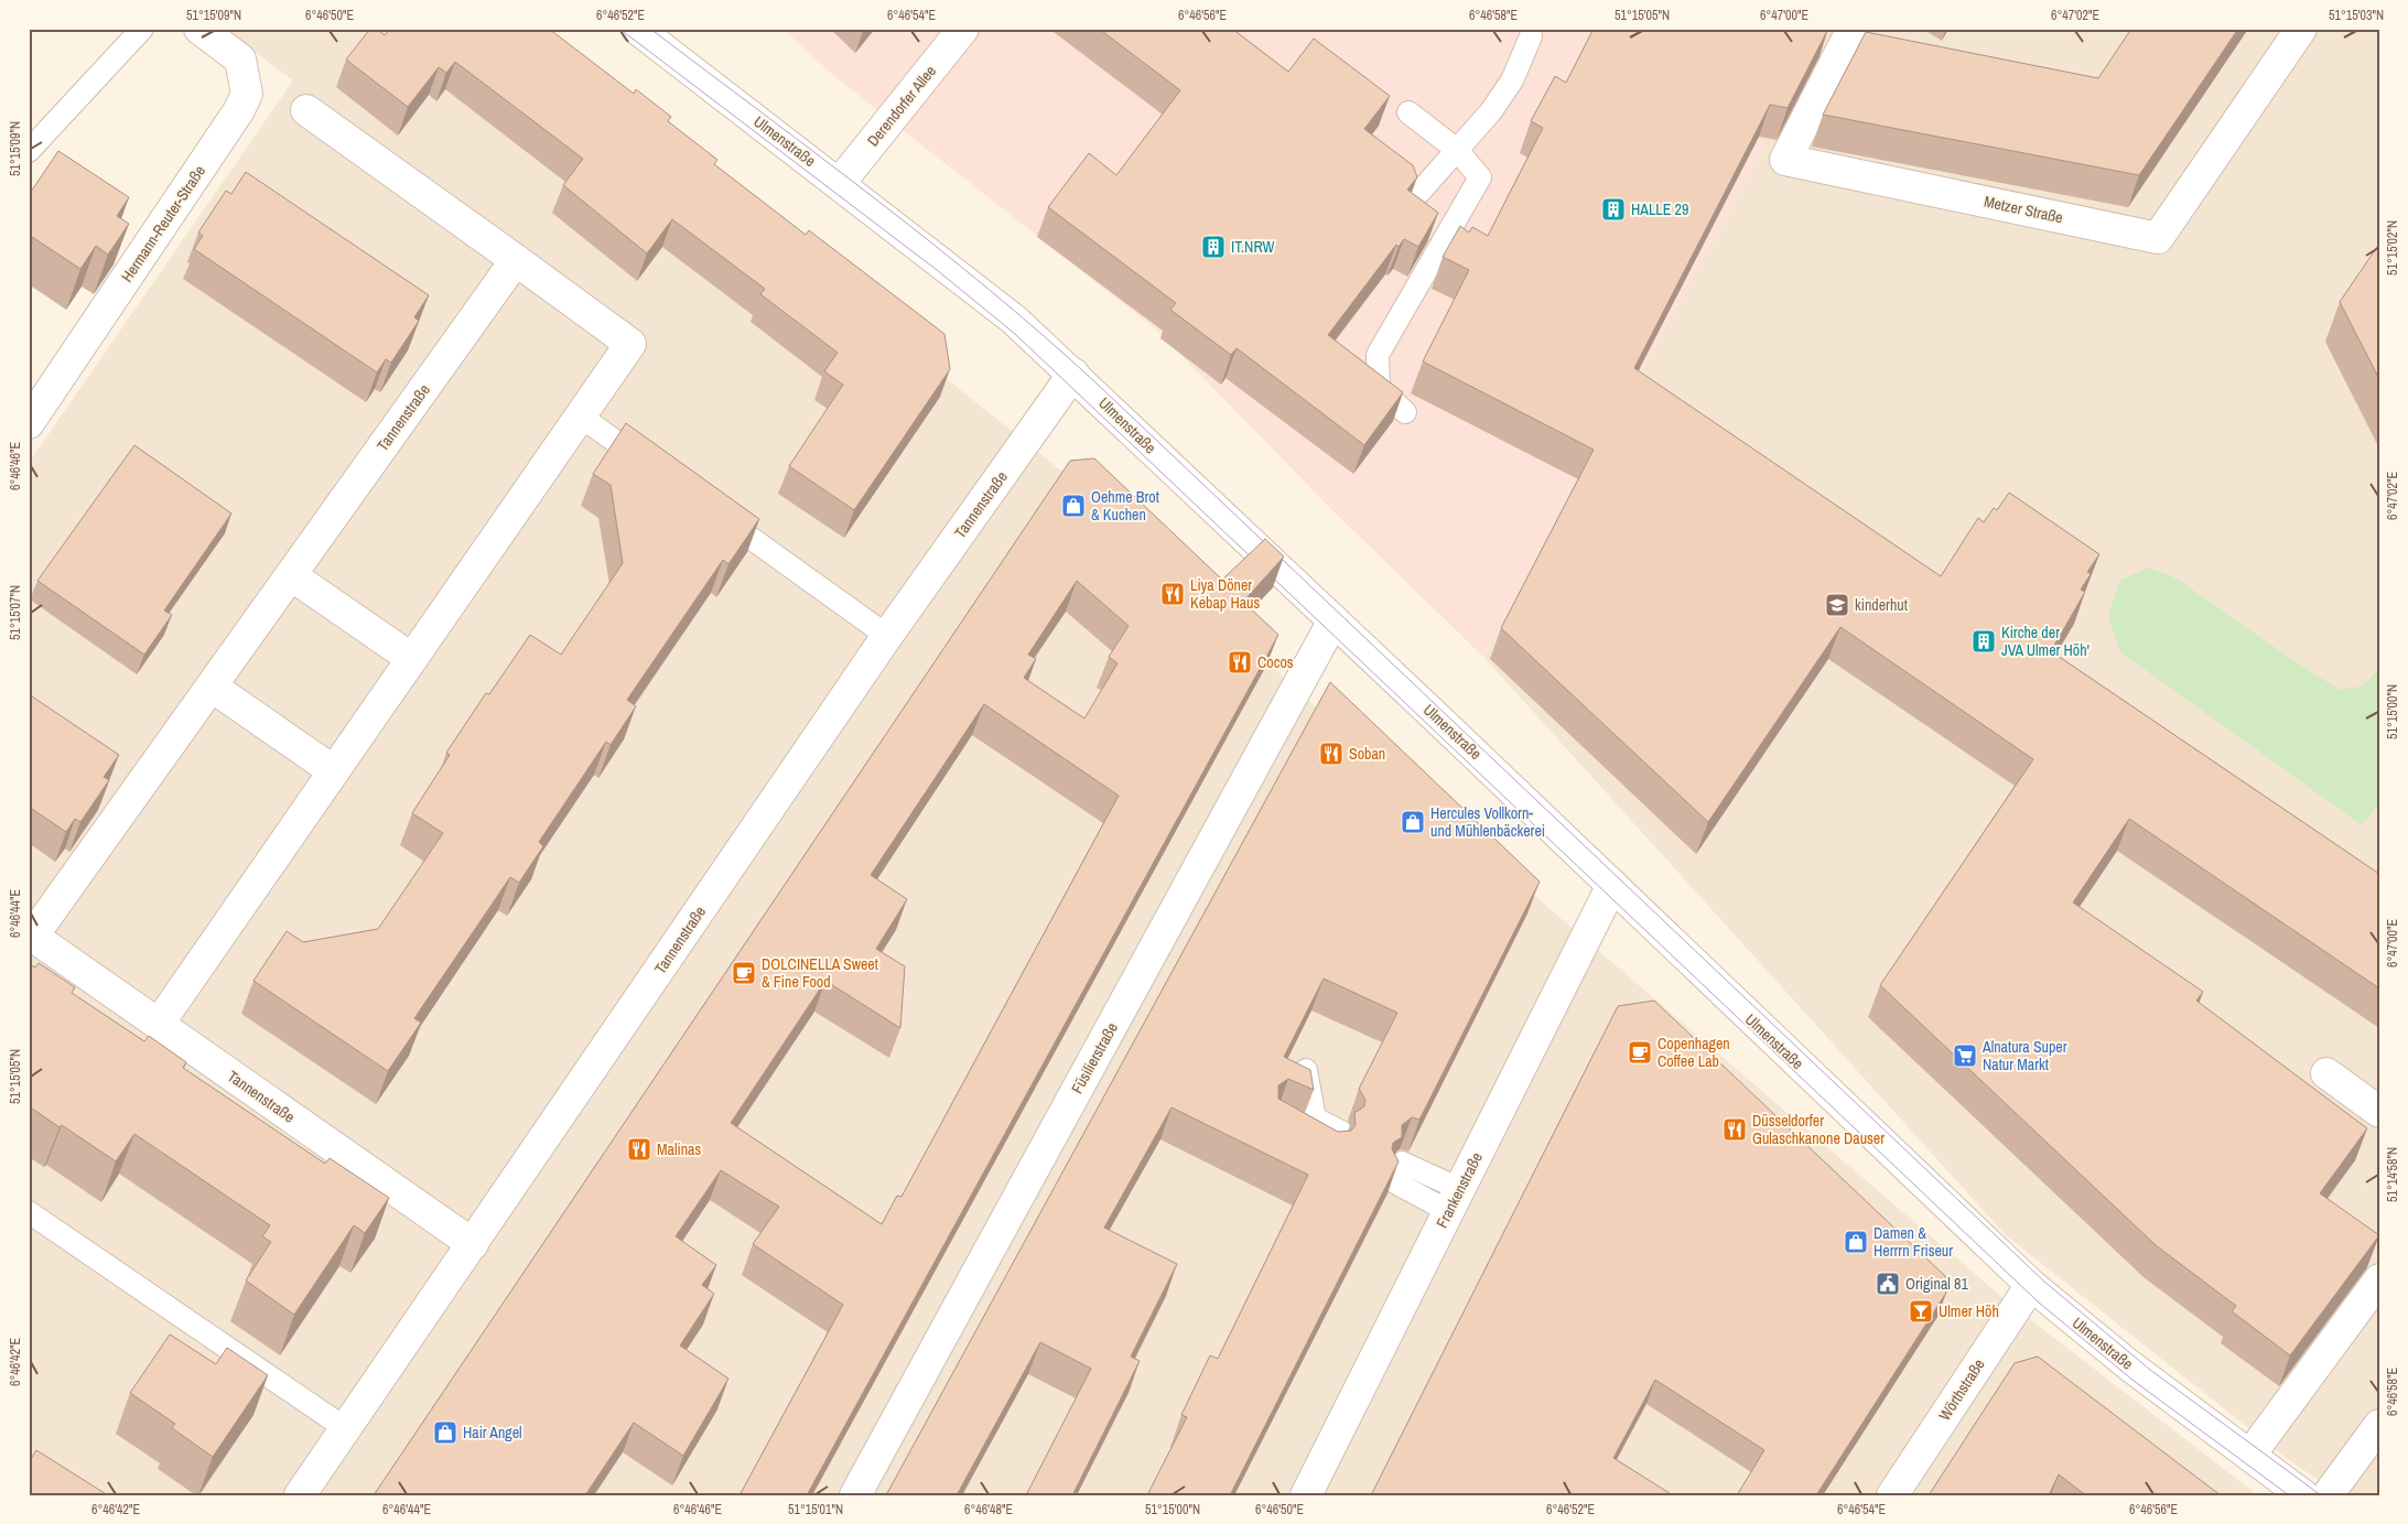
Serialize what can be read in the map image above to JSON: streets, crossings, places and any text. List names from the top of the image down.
{
  "streets": {
    "street": [
      "Derendorfer Allee",
      "Ulmenstraße",
      "Metzer Straße",
      "Hermann-Reuter-Straße",
      "Tannenstraße",
      "Füsilierstraße",
      "Frankenstraße",
      "Wörthstraße"
    ]
  },
  "crossings": [
    ["Derendorfer Allee", "Ulmenstraße"],
    ["Ulmenstraße", "Tannenstraße"],
    ["Ulmenstraße", "Füsilierstraße"],
    ["Ulmenstraße", "Frankenstraße"],
    ["Ulmenstraße", "Wörthstraße"]
  ],
  "places": {
    "building": ["HALLE 29", "IT.NRW", "Kirche der JVA Ulmer Höh'"],
    "shop": [
      "Oehme Brot & Kuchen",
      "Hercules Vollkorn- und Mühlenbäckerei",
      "Damen & Herrrn Friseur",
      "Hair Angel"
    ],
    "restaurant": [
      "Liya Döner Kebap Haus",
      "Cocos",
      "Soban",
      "Düsseldorfer Gulaschkanone Dauser",
      "Malinas"
    ],
    "school or university": ["kinderhut"],
    "cafe": ["DOLCINELLA Sweet & Fine Food", "Copenhagen Coffee Lab"],
    "supermarket": ["Alnatura Super Natur Markt"],
    "public building": ["Original 81"],
    "bar": ["Ulmer Höh"]
  },
  "coordinates": [
    "51°15'09\"N",
    "6°46'50\"E",
    "6°46'52\"E",
    "6°46'54\"E",
    "6°46'56\"E",
    "6°46'58\"E",
    "51°15'05\"N",
    "6°47'00\"E",
    "6°47'02\"E",
    "51°15'03\"N",
    "51°15'02\"N",
    "6°46'46\"E",
    "51°15'07\"N",
    "51°15'00\"N",
    "6°46'44\"E",
    "51°14'58\"N",
    "6°46'42\"E",
    "51°15'01\"N",
    "6°46'48\"E"
  ]
}
